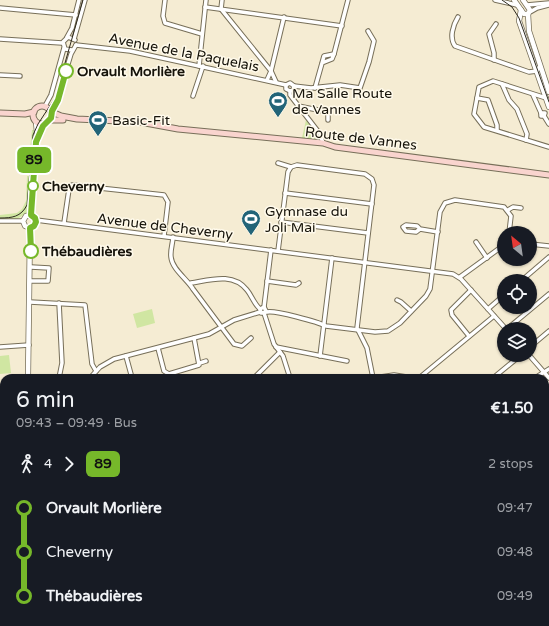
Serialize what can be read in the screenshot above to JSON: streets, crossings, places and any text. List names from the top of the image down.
{
  "streets": {
    "main road": ["Route de Vannes"],
    "street": ["Avenue de la Paquelais", "Avenue de Cheverny"]
  },
  "places": {
    "other": ["Orvault Morlière", "Cheverny", "Thébaudières"],
    "sports": ["Ma Salle Route de Vannes", "Basic-Fit", "Gymnase du Joli Mai"]
  },
  "lines": ["bus line 89"],
  "north": "top left",
  "page": {
    "on_map": "89",
    "heading": ["6 min", "09:43 – 09:49 · Bus", "€1.50"],
    "legs": ["4", "89", "2 stops"],
    "list": [
      {
        "name": "Orvault Morlière",
        "value": "09:47"
      },
      {
        "name": "Cheverny",
        "value": "09:48"
      },
      {
        "name": "Thébaudières",
        "value": "09:49"
      }
    ]
  }
}
